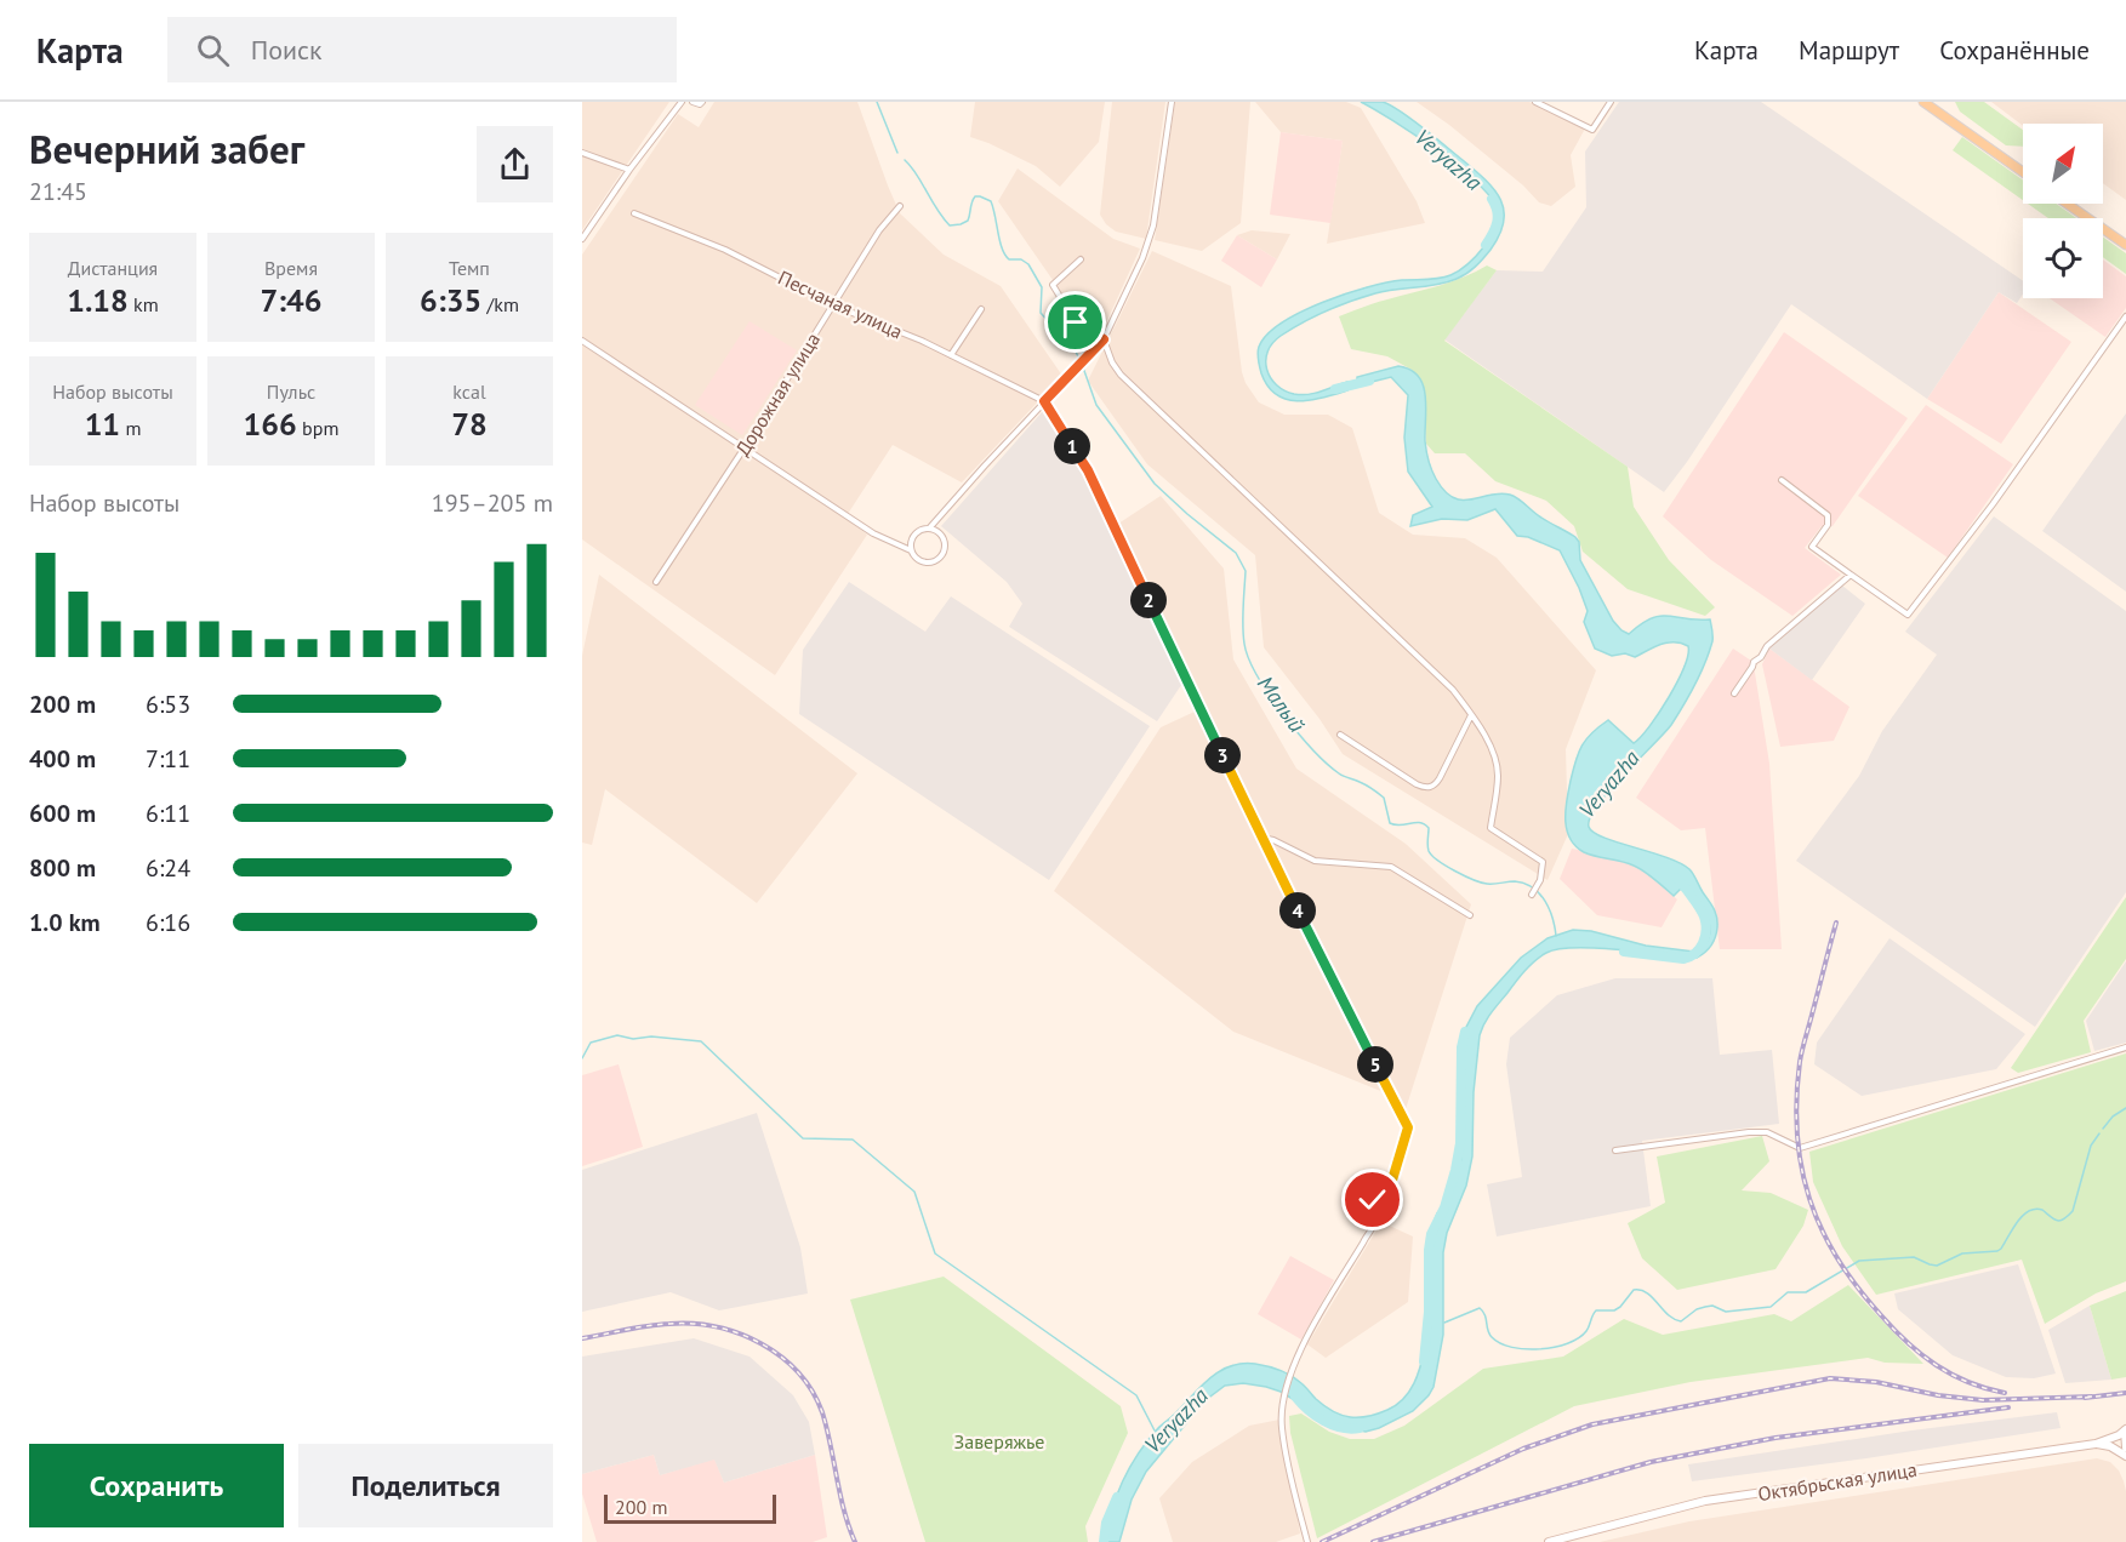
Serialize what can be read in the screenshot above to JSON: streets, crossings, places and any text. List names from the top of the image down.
{
  "streets": {
    "main road": ["Октябрьская улица"],
    "street": ["Песчаная улица", "Дорожная улица"]
  },
  "crossings": [
    ["Песчаная улица", "Дорожная улица"]
  ],
  "water": ["Veryazha", "Малый"],
  "parks": ["Заверяжье"],
  "scale_bar": "200 m",
  "north": "top right",
  "page": {
    "header": "Карта",
    "search": "Поиск",
    "nav": ["Карта", "Маршрут", "Сохранённые"],
    "heading": ["Вечерний забег", "21:45"],
    "stats": [
      ["Дистанция", "1.18 km"],
      ["Время", "7:46"],
      ["Темп", "6:35 /km"],
      ["Набор высоты", "11 m"],
      ["Пульс", "166 bpm"],
      ["kcal", "78"]
    ],
    "pins": [
      "1",
      "2",
      "3",
      "4",
      "5"
    ],
    "chart": ["Набор высоты", "195–205 m"],
    "list": [
      {
        "name": "200 m",
        "note": "6:53"
      },
      {
        "name": "400 m",
        "note": "7:11"
      },
      {
        "name": "600 m",
        "note": "6:11"
      },
      {
        "name": "800 m",
        "note": "6:24"
      },
      {
        "name": "1.0 km",
        "note": "6:16"
      }
    ],
    "buttons": ["Сохранить", "Поделиться"],
    "scale": "200 m"
  }
}
